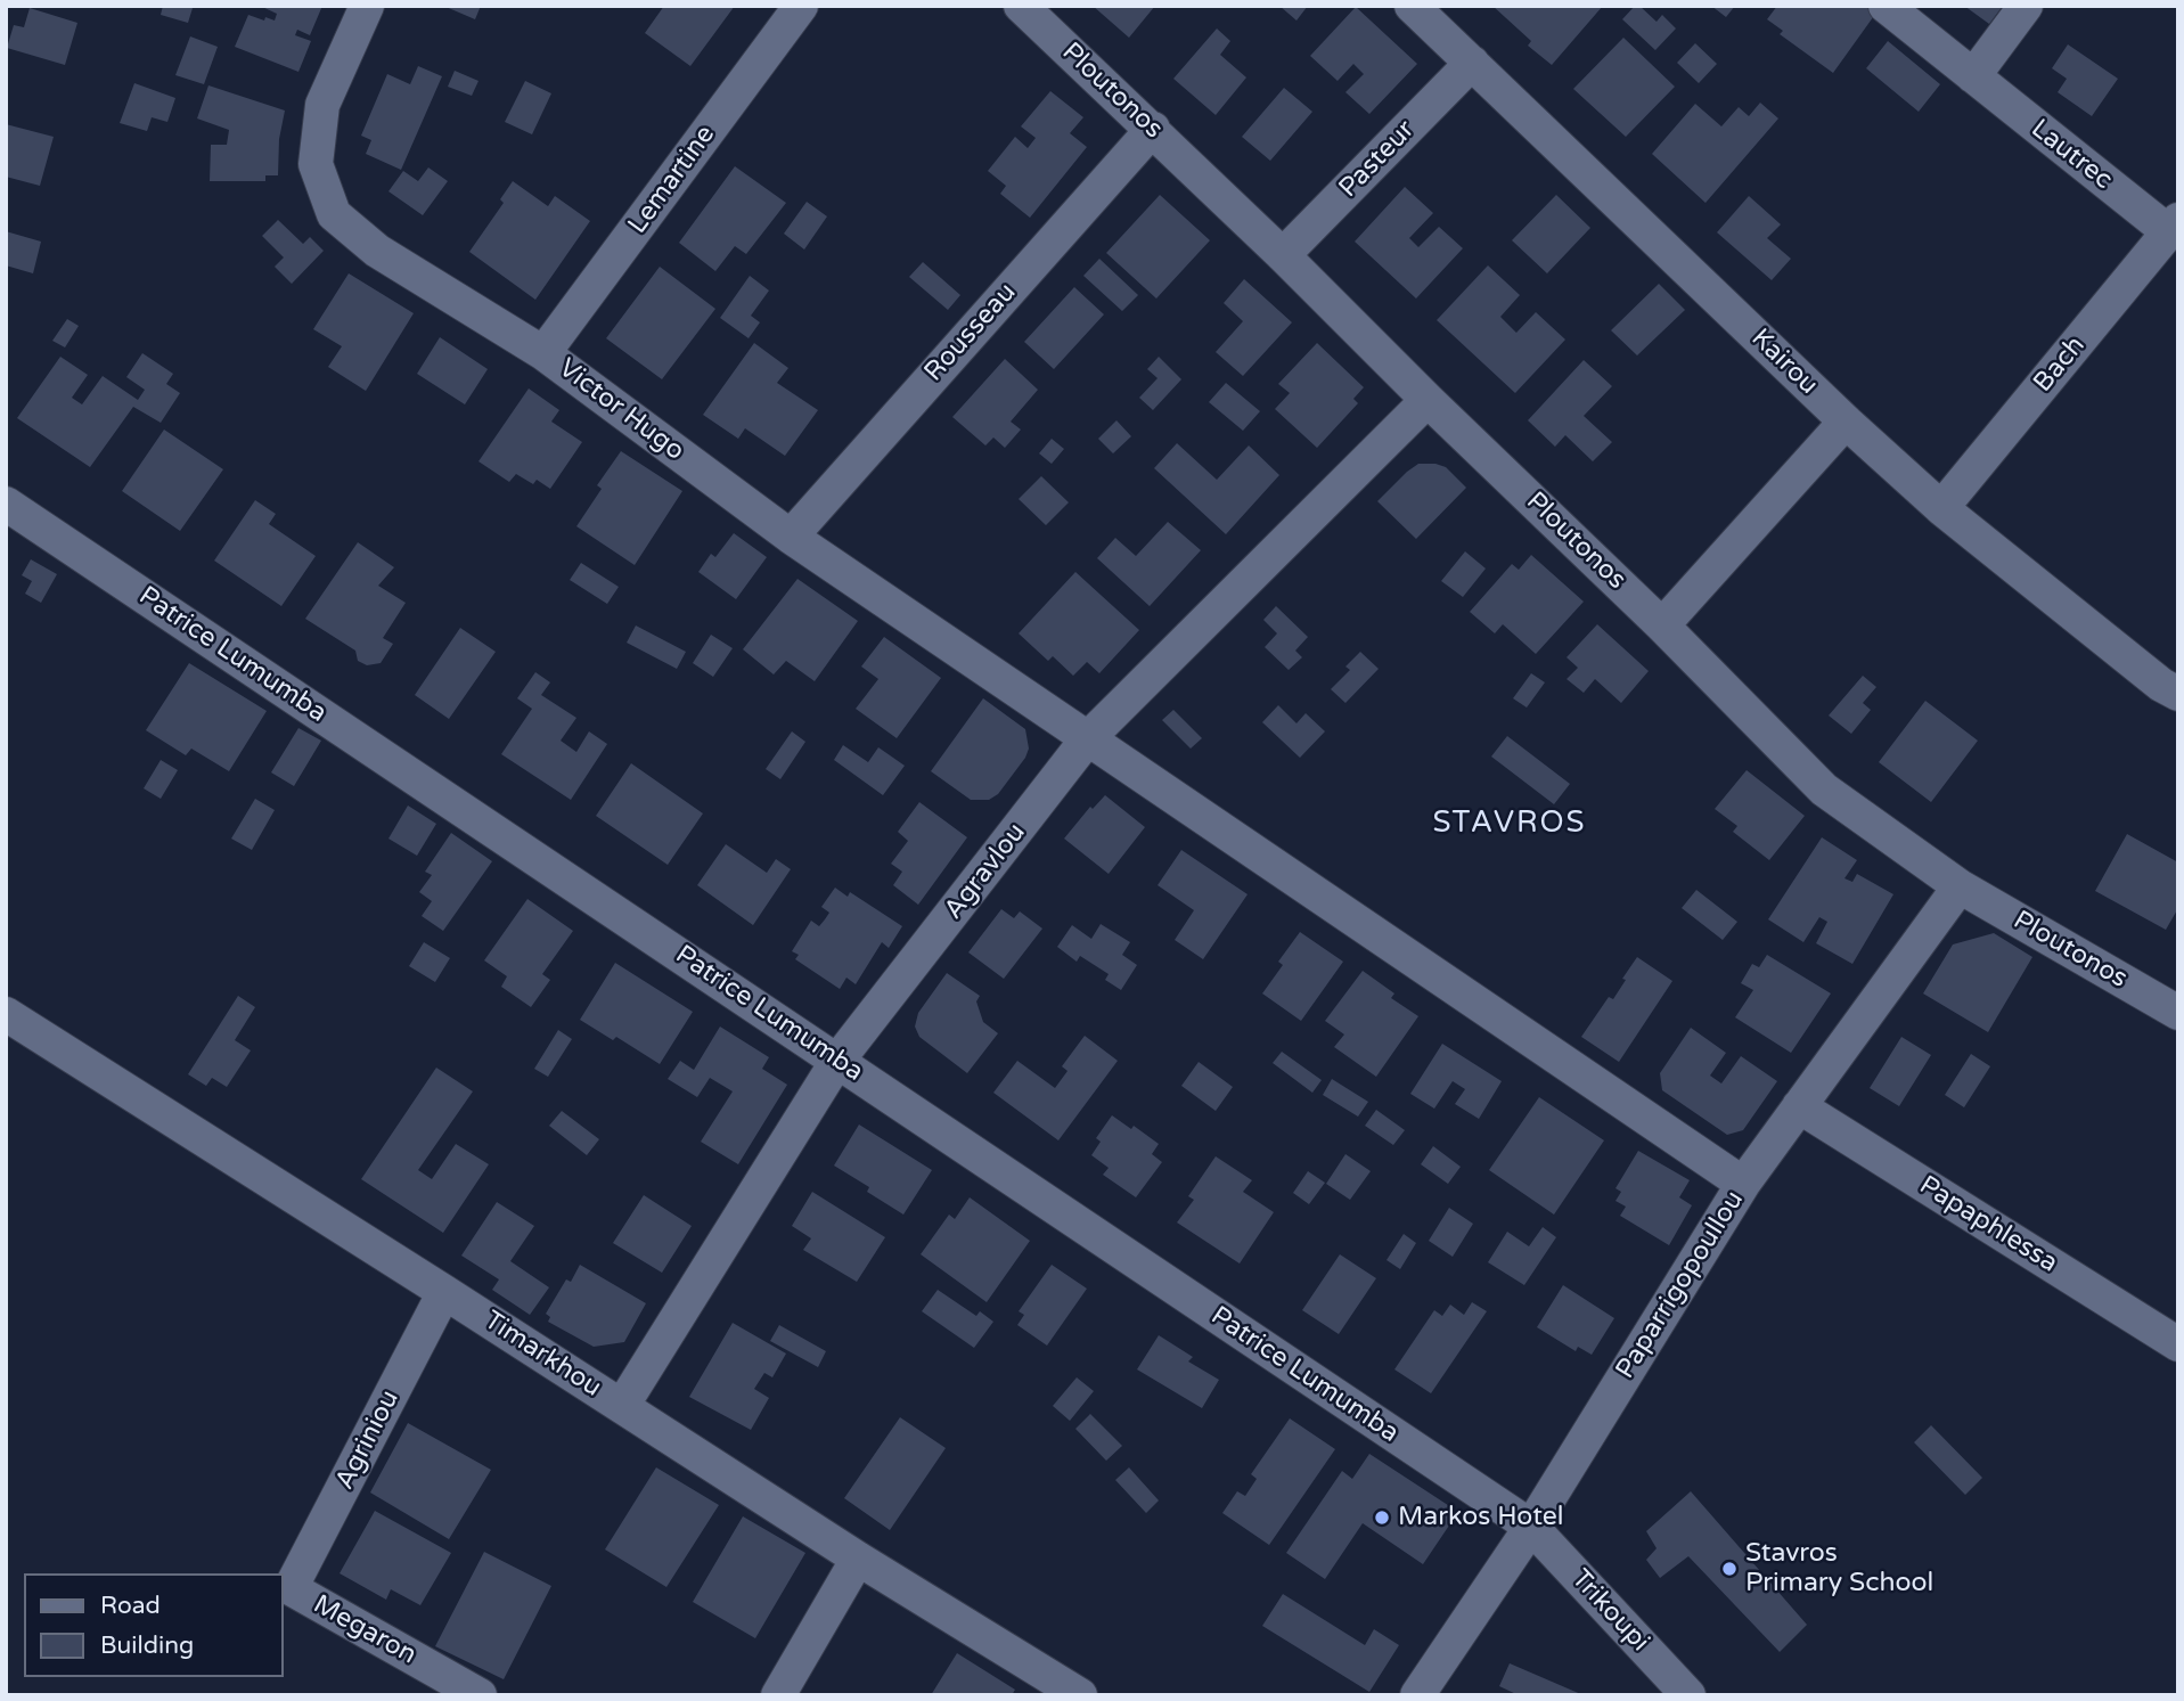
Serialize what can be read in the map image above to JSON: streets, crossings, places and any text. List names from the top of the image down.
{
  "streets": {
    "street": [
      "Ploutonos",
      "Lautrec",
      "Pasteur",
      "Lemartine",
      "Rousseau",
      "Kairou",
      "Bach",
      "Victor Hugo",
      "Patrice Lumumba",
      "Agravlou",
      "Papaphlessa",
      "Paparrigopoullou",
      "Timarkhou",
      "Agriniou",
      "Trikoupi",
      "Megaron"
    ]
  },
  "crossings": [
    ["Ploutonos", "Pasteur"],
    ["Ploutonos", "Rousseau"],
    ["Ploutonos", "Agravlou"],
    ["Ploutonos", "Paparrigopoullou"],
    ["Lautrec", "Bach"],
    ["Pasteur", "Kairou"],
    ["Lemartine", "Victor Hugo"],
    ["Rousseau", "Victor Hugo"],
    ["Kairou", "Bach"],
    ["Victor Hugo", "Agravlou"],
    ["Victor Hugo", "Paparrigopoullou"],
    ["Patrice Lumumba", "Agravlou"],
    ["Patrice Lumumba", "Paparrigopoullou"],
    ["Patrice Lumumba", "Trikoupi"],
    ["Agravlou", "Timarkhou"],
    ["Papaphlessa", "Paparrigopoullou"],
    ["Paparrigopoullou", "Trikoupi"],
    ["Timarkhou", "Agriniou"],
    ["Agriniou", "Megaron"]
  ],
  "districts": ["STAVROS"],
  "places": ["Markos Hotel", "Stavros Primary School"],
  "legend": ["Road", "Building"]
}
